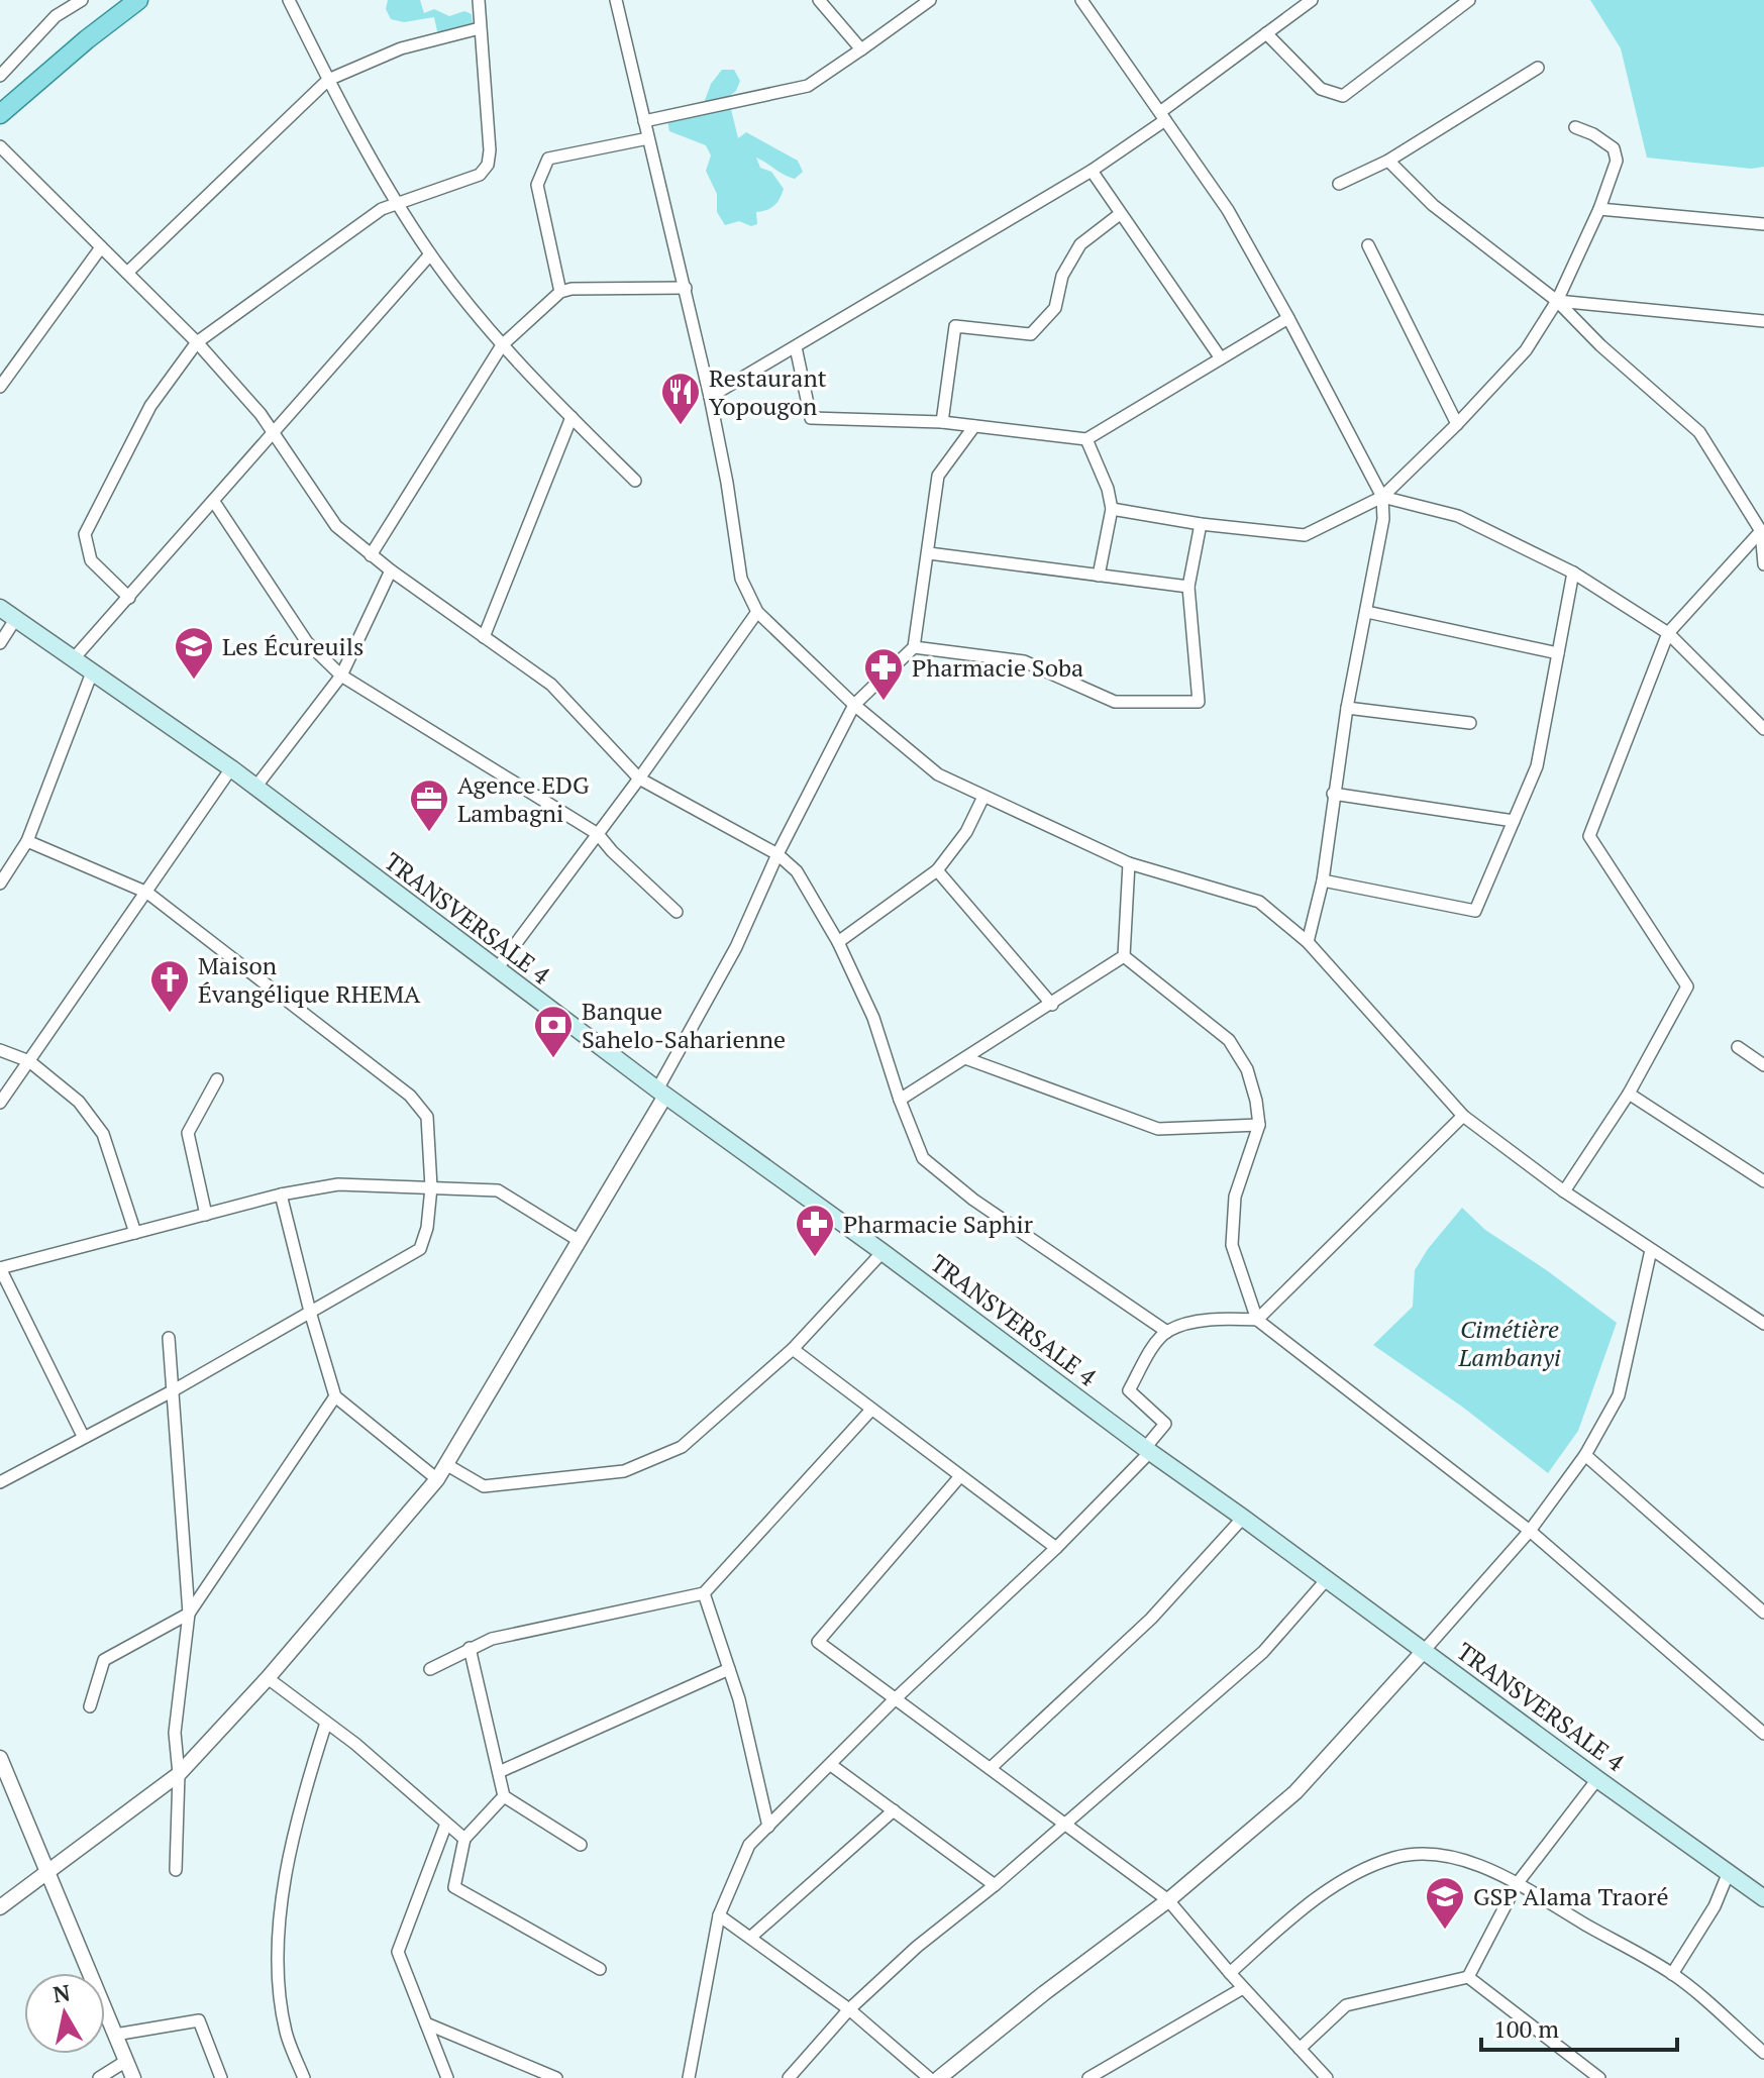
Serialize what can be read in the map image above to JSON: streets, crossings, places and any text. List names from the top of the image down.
{
  "streets": {
    "main road": ["TRANSVERSALE 4"]
  },
  "parks": ["Cimétière Lambanyi"],
  "places": {
    "restaurant": ["Restaurant Yopougon"],
    "school or university": ["Les Écureuils", "GSP Alama Traoré"],
    "pharmacy": ["Pharmacie Soba", "Pharmacie Saphir"],
    "office": ["Agence EDG Lambagni"],
    "church": ["Maison Évangélique RHEMA"],
    "bank": ["Banque Sahelo-Saharienne"]
  },
  "scale_bar": "100 m",
  "north": "top"
}
